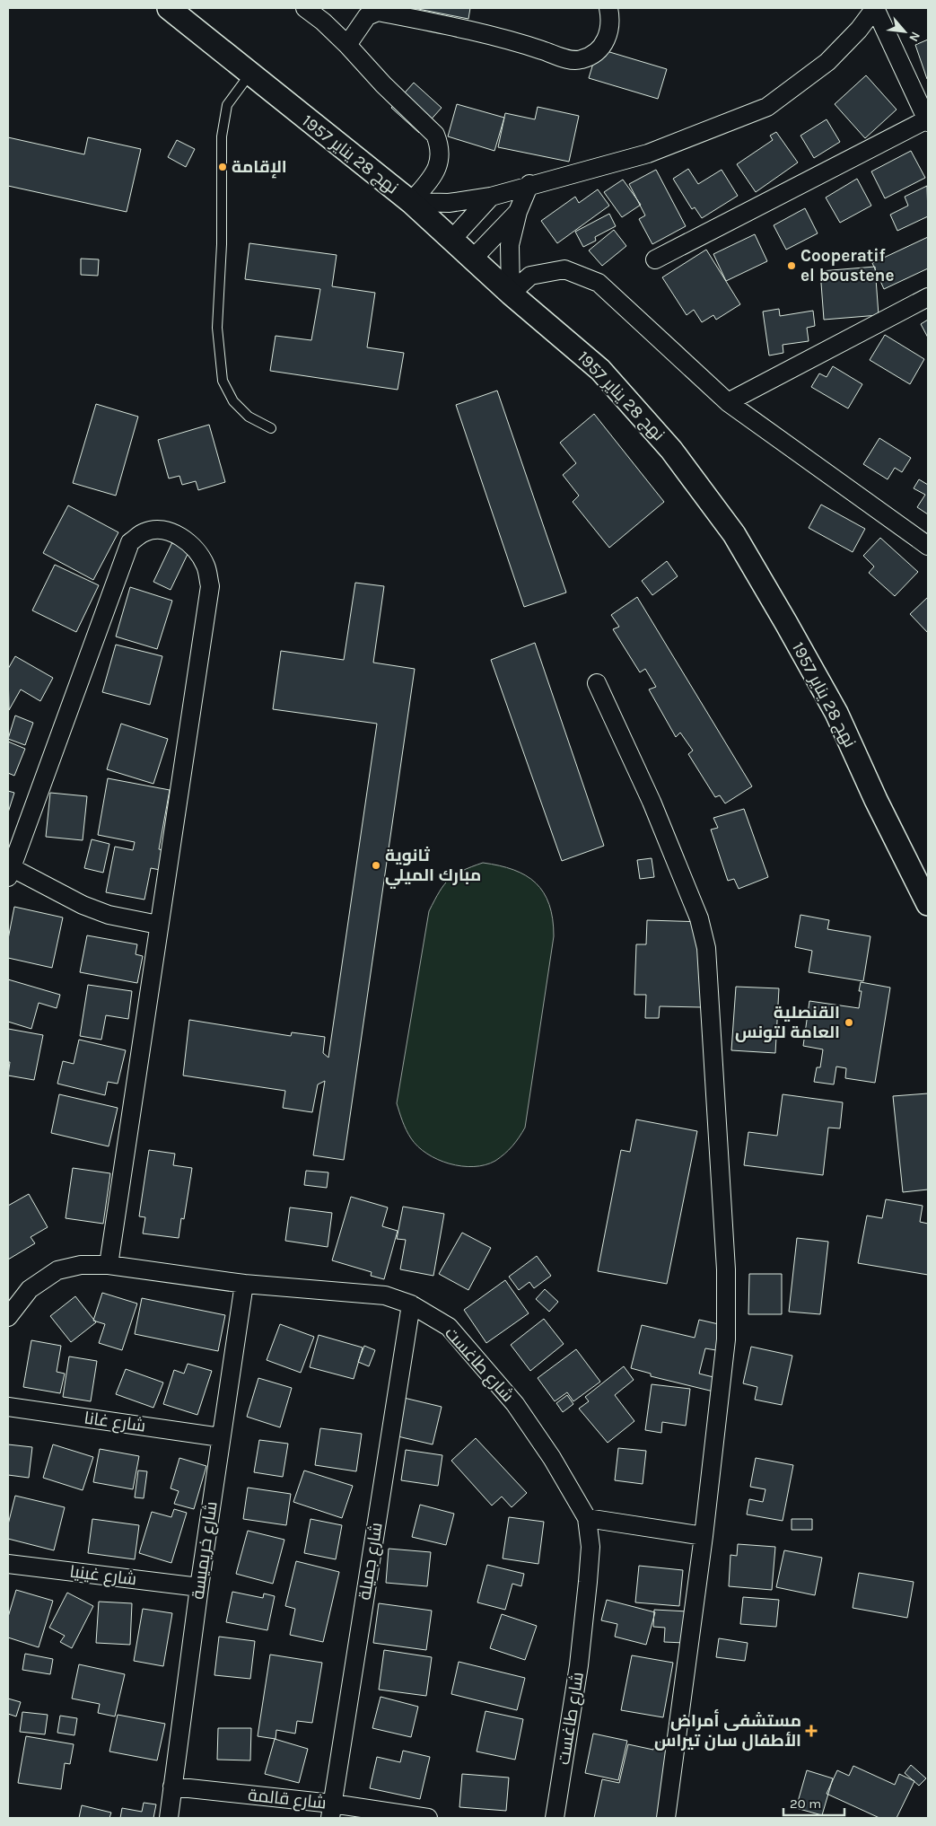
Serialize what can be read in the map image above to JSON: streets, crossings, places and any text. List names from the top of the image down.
{
  "streets": {
    "street": [
      "نهج 28 يناير 1957",
      "شارع طاغست",
      "شارع غانا",
      "شارع خريميسة",
      "شارع جميلة",
      "شارع غينيا",
      "شارع قالمة"
    ]
  },
  "crossings": [
    ["شارع طاغست", "شارع خريميسة"],
    ["شارع طاغست", "شارع جميلة"],
    ["شارع غانا", "شارع خريميسة"],
    ["شارع خريميسة", "شارع غينيا"],
    ["شارع خريميسة", "شارع قالمة"],
    ["شارع جميلة", "شارع قالمة"]
  ],
  "places": {
    "other": [
      "الإقامة",
      "Cooperatif el boustene",
      "ثانوية مبارك الميلي",
      "القنصلية العامة لتونس"
    ],
    "health": ["مستشفى أمراض الأطفال سان تيراس"]
  },
  "scale_bar": "20 m",
  "north": "bottom right"
}
